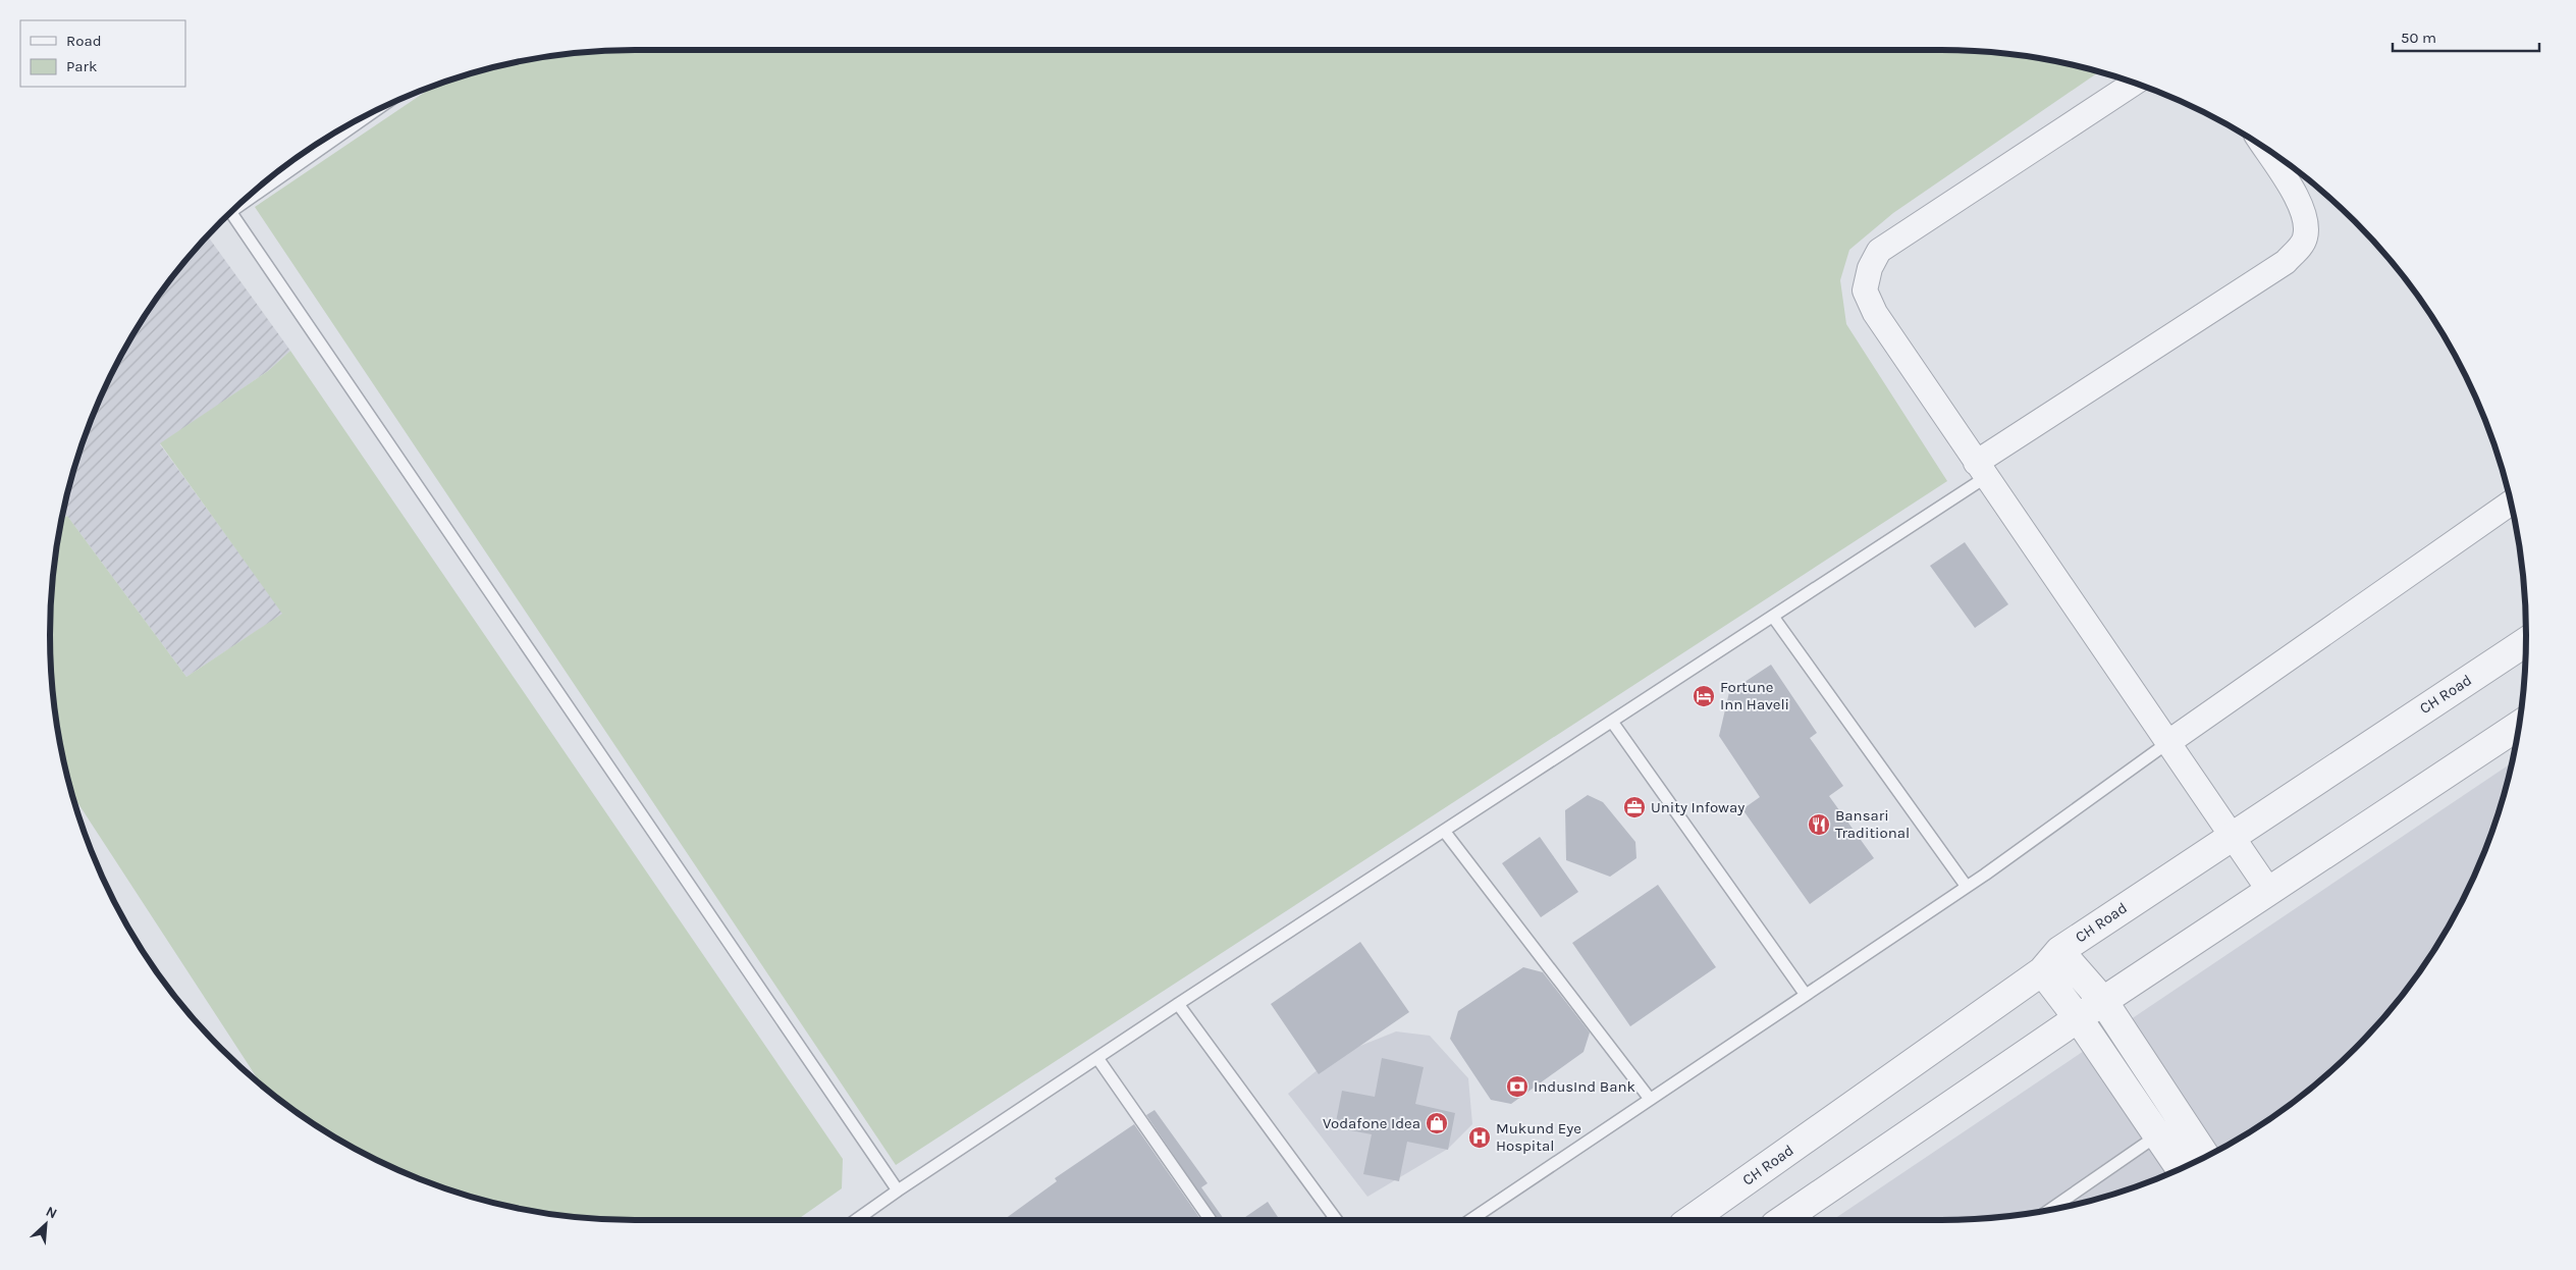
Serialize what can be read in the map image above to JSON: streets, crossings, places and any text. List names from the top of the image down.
{
  "streets": {
    "street": ["CH Road"]
  },
  "places": {
    "hotel": ["Fortune Inn Haveli"],
    "office": ["Unity Infoway"],
    "restaurant": ["Bansari Traditional"],
    "bank": ["IndusInd Bank"],
    "shop": ["Vodafone Idea"],
    "hospital": ["Mukund Eye Hospital"]
  },
  "legend": ["Road", "Park"],
  "scale_bar": "50 m",
  "north": "top right"
}
